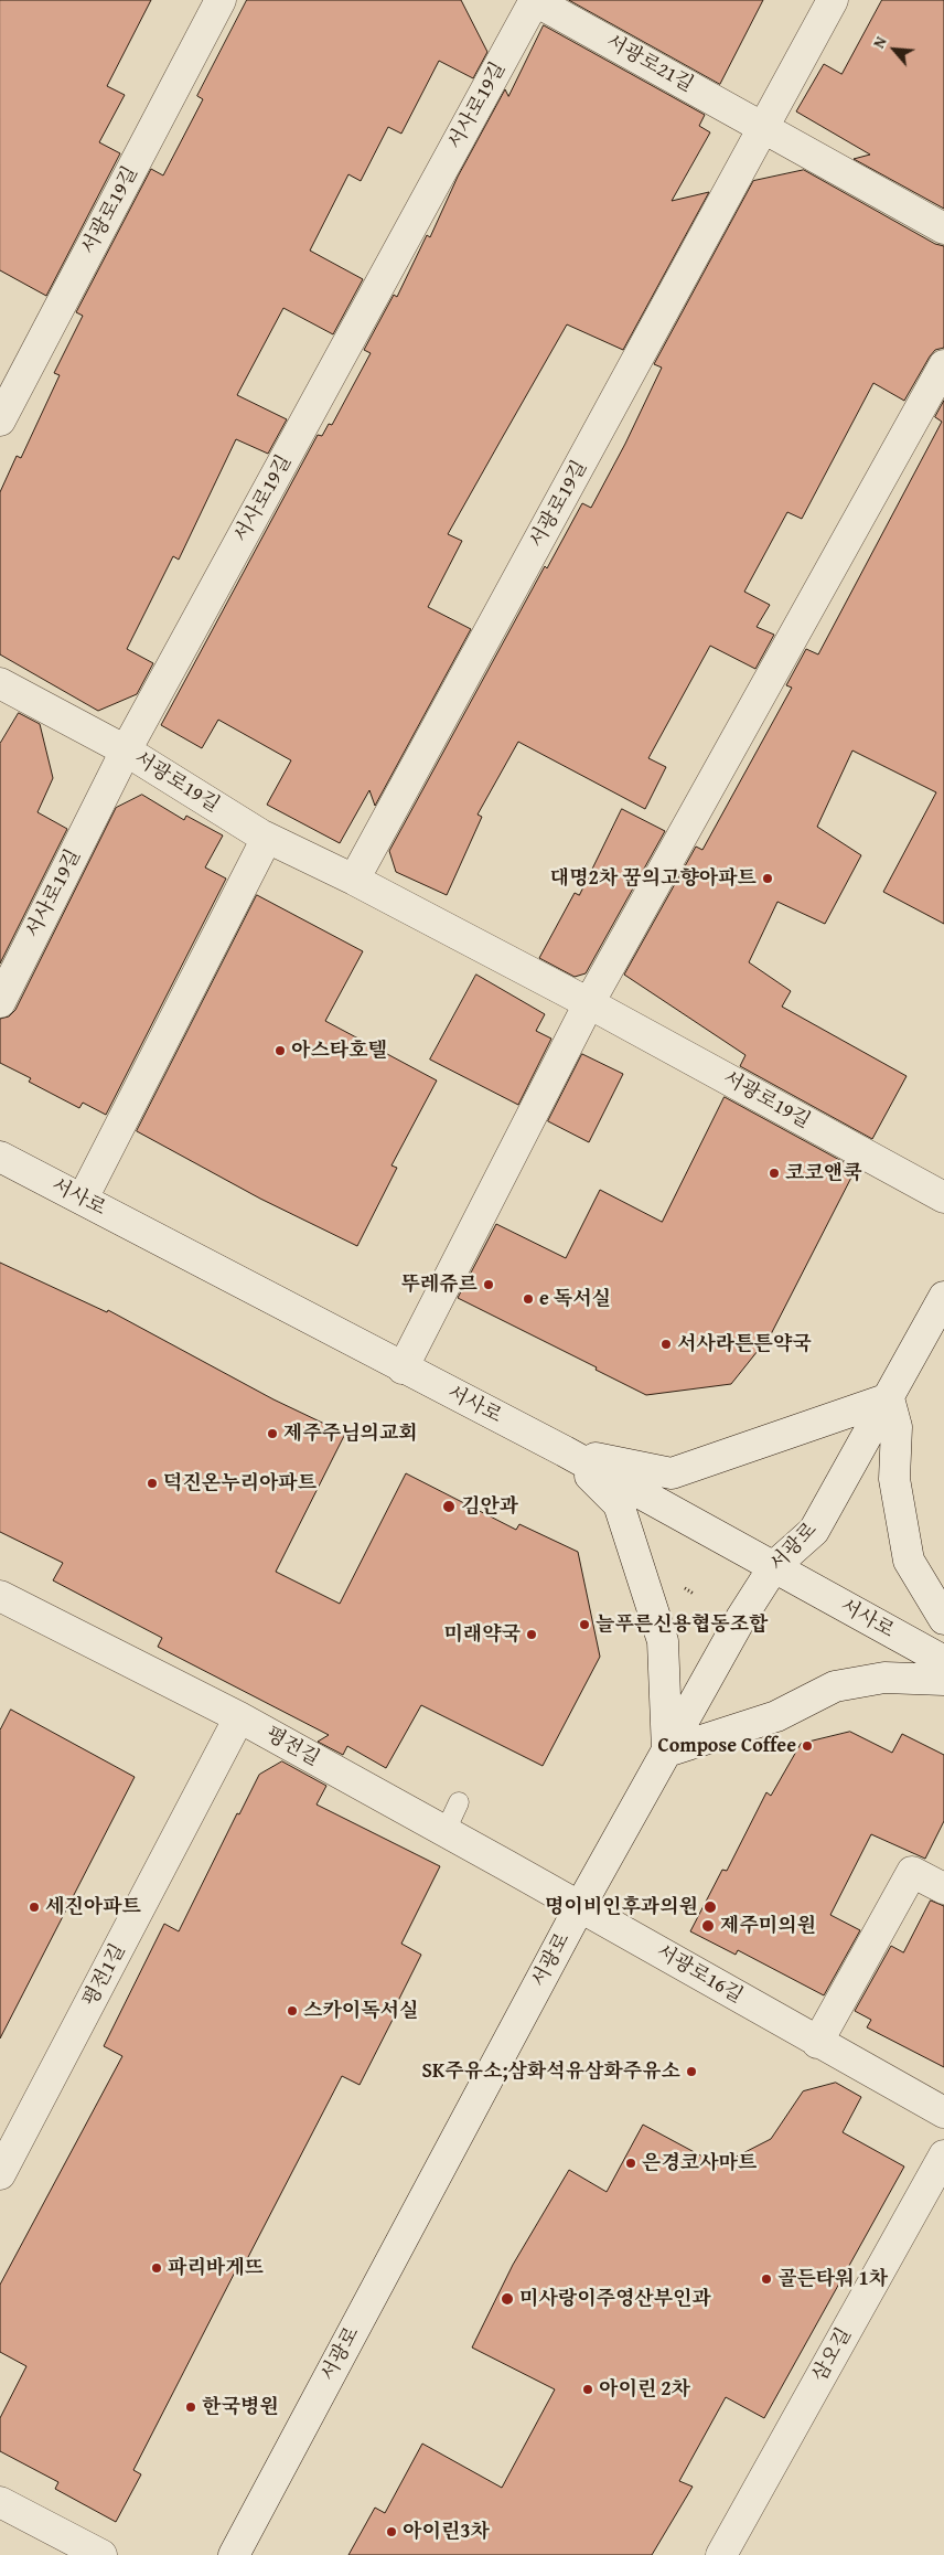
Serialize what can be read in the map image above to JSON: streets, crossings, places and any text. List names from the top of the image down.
{
  "streets": {
    "street": [
      "서광로21길",
      "서사로19길",
      "서광로19길",
      "서사로",
      "서광로",
      "평전길",
      "서광로16길",
      "평전1길",
      "삼오길"
    ]
  },
  "crossings": [
    ["서광로21길", "서사로19길"],
    ["서광로21길", "서광로19길"],
    ["서사로19길", "서광로19길"],
    ["서사로", "서광로"],
    ["서광로", "평전길"],
    ["서광로", "서광로16길"],
    ["평전길", "서광로16길"],
    ["평전길", "평전1길"]
  ],
  "places": [
    "대명2차 꿈의고향아파트",
    "아스타호텔",
    "코코앤쿡",
    "뚜레쥬르",
    "e 독서실",
    "서사라튼튼약국",
    "제주주님의교회",
    "덕진온누리아파트",
    "김안과",
    "늘푸른신용협동조합",
    "미래약국",
    "Compose Coffee",
    "세진아파트",
    "명이비인후과의원",
    "제주미의원",
    "스카이독서실",
    "SK주유소;삼화석유삼화주유소",
    "은경코사마트",
    "파리바게뜨",
    "골든타워 1차",
    "미사랑이주영산부인과",
    "아이린 2차",
    "한국병원",
    "아이린3차"
  ],
  "north": "top left"
}
